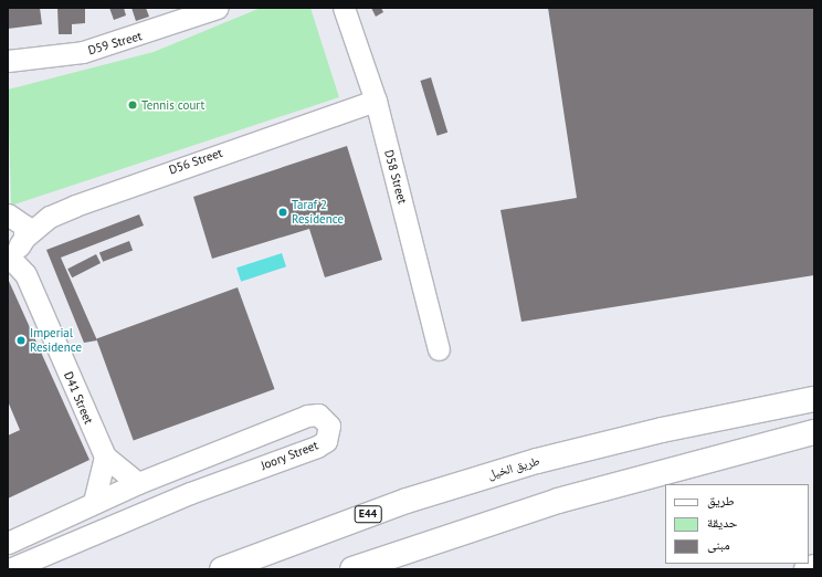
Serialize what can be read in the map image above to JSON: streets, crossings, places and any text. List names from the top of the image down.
{
  "streets": {
    "highway": ["طريق الخيل", "E44"],
    "street": [
      "D59 Street",
      "D56 Street",
      "D58 Street",
      "D41 Street",
      "Joory Street"
    ]
  },
  "crossings": [
    ["D56 Street", "D58 Street"],
    ["D56 Street", "D41 Street"],
    ["D41 Street", "Joory Street"]
  ],
  "places": ["Tennis court", "Taraf 2 Residence", "Imperial Residence"],
  "legend": ["طريق", "حديقة", "مبنى"]
}
